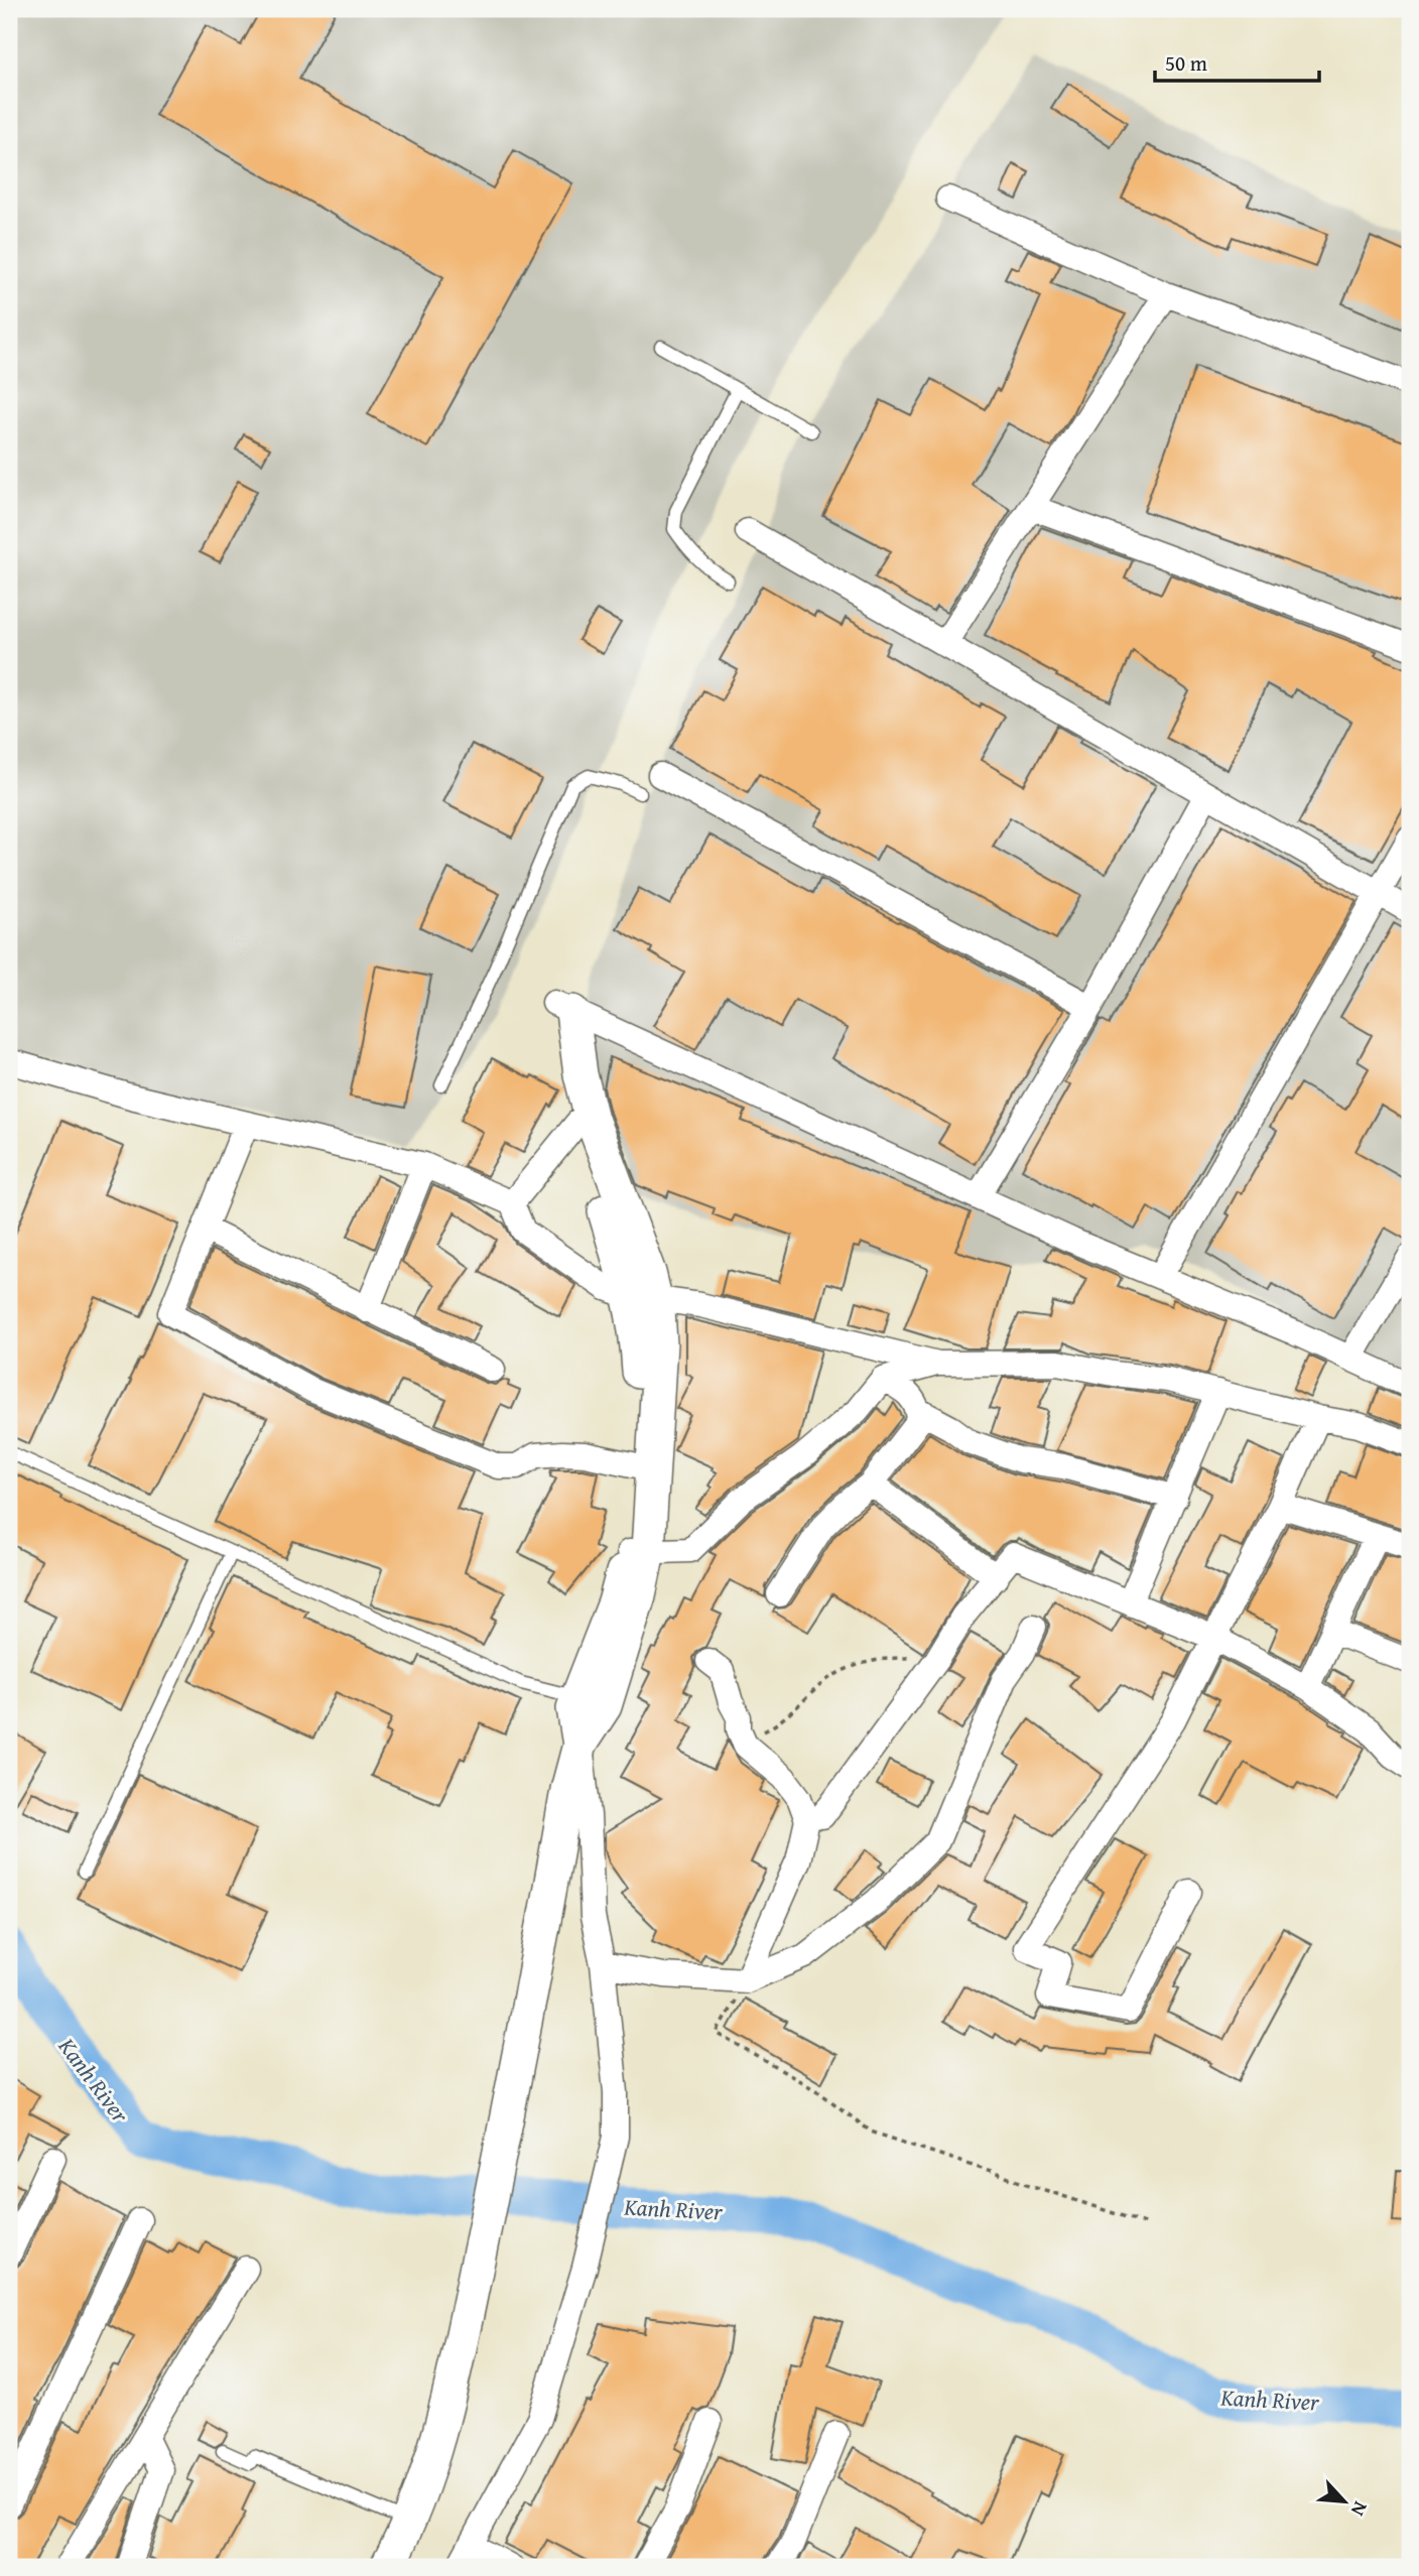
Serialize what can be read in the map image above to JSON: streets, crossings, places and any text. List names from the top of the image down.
{
  "water": ["Kanh River"],
  "scale_bar": "50 m",
  "north": "bottom right"
}
